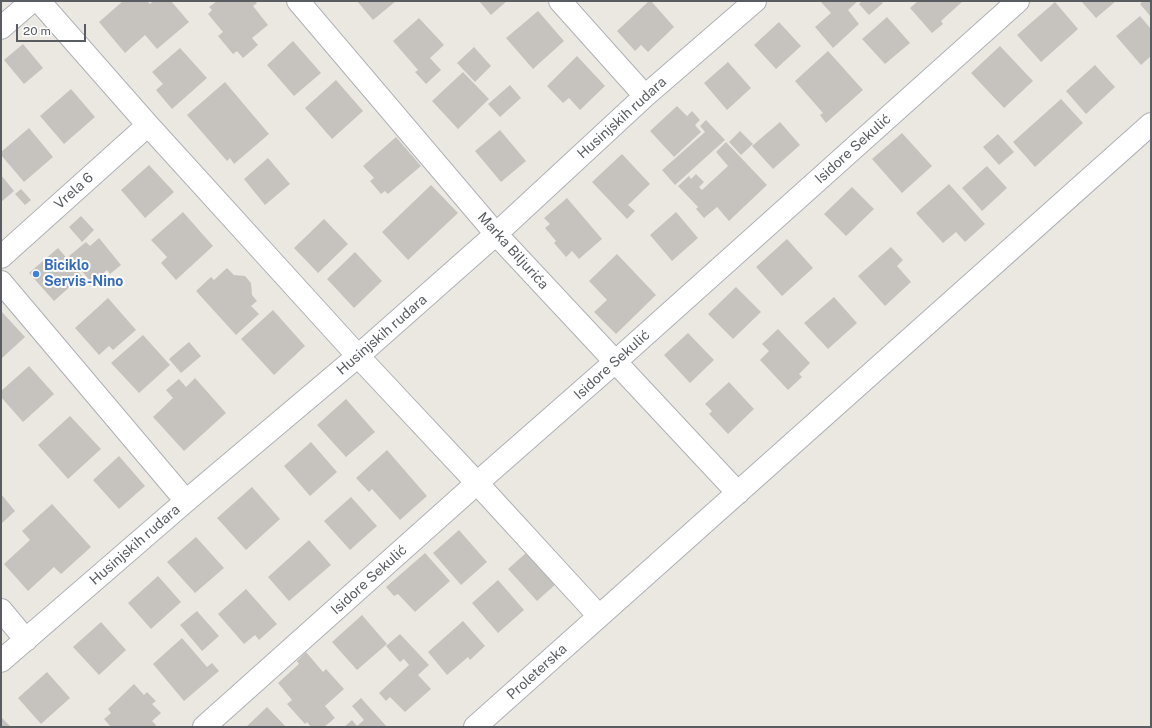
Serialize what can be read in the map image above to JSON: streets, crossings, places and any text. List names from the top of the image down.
{
  "streets": {
    "street": [
      "Husinjskih rudara",
      "Isidore Sekulić",
      "Vrela 6",
      "Marka Biljurića",
      "Proleterska"
    ]
  },
  "crossings": [
    ["Husinjskih rudara", "Marka Biljurića"],
    ["Isidore Sekulić", "Marka Biljurića"],
    ["Marka Biljurića", "Proleterska"]
  ],
  "places": ["Biciklo Servis-Nino"],
  "scale_bar": "20 m"
}
